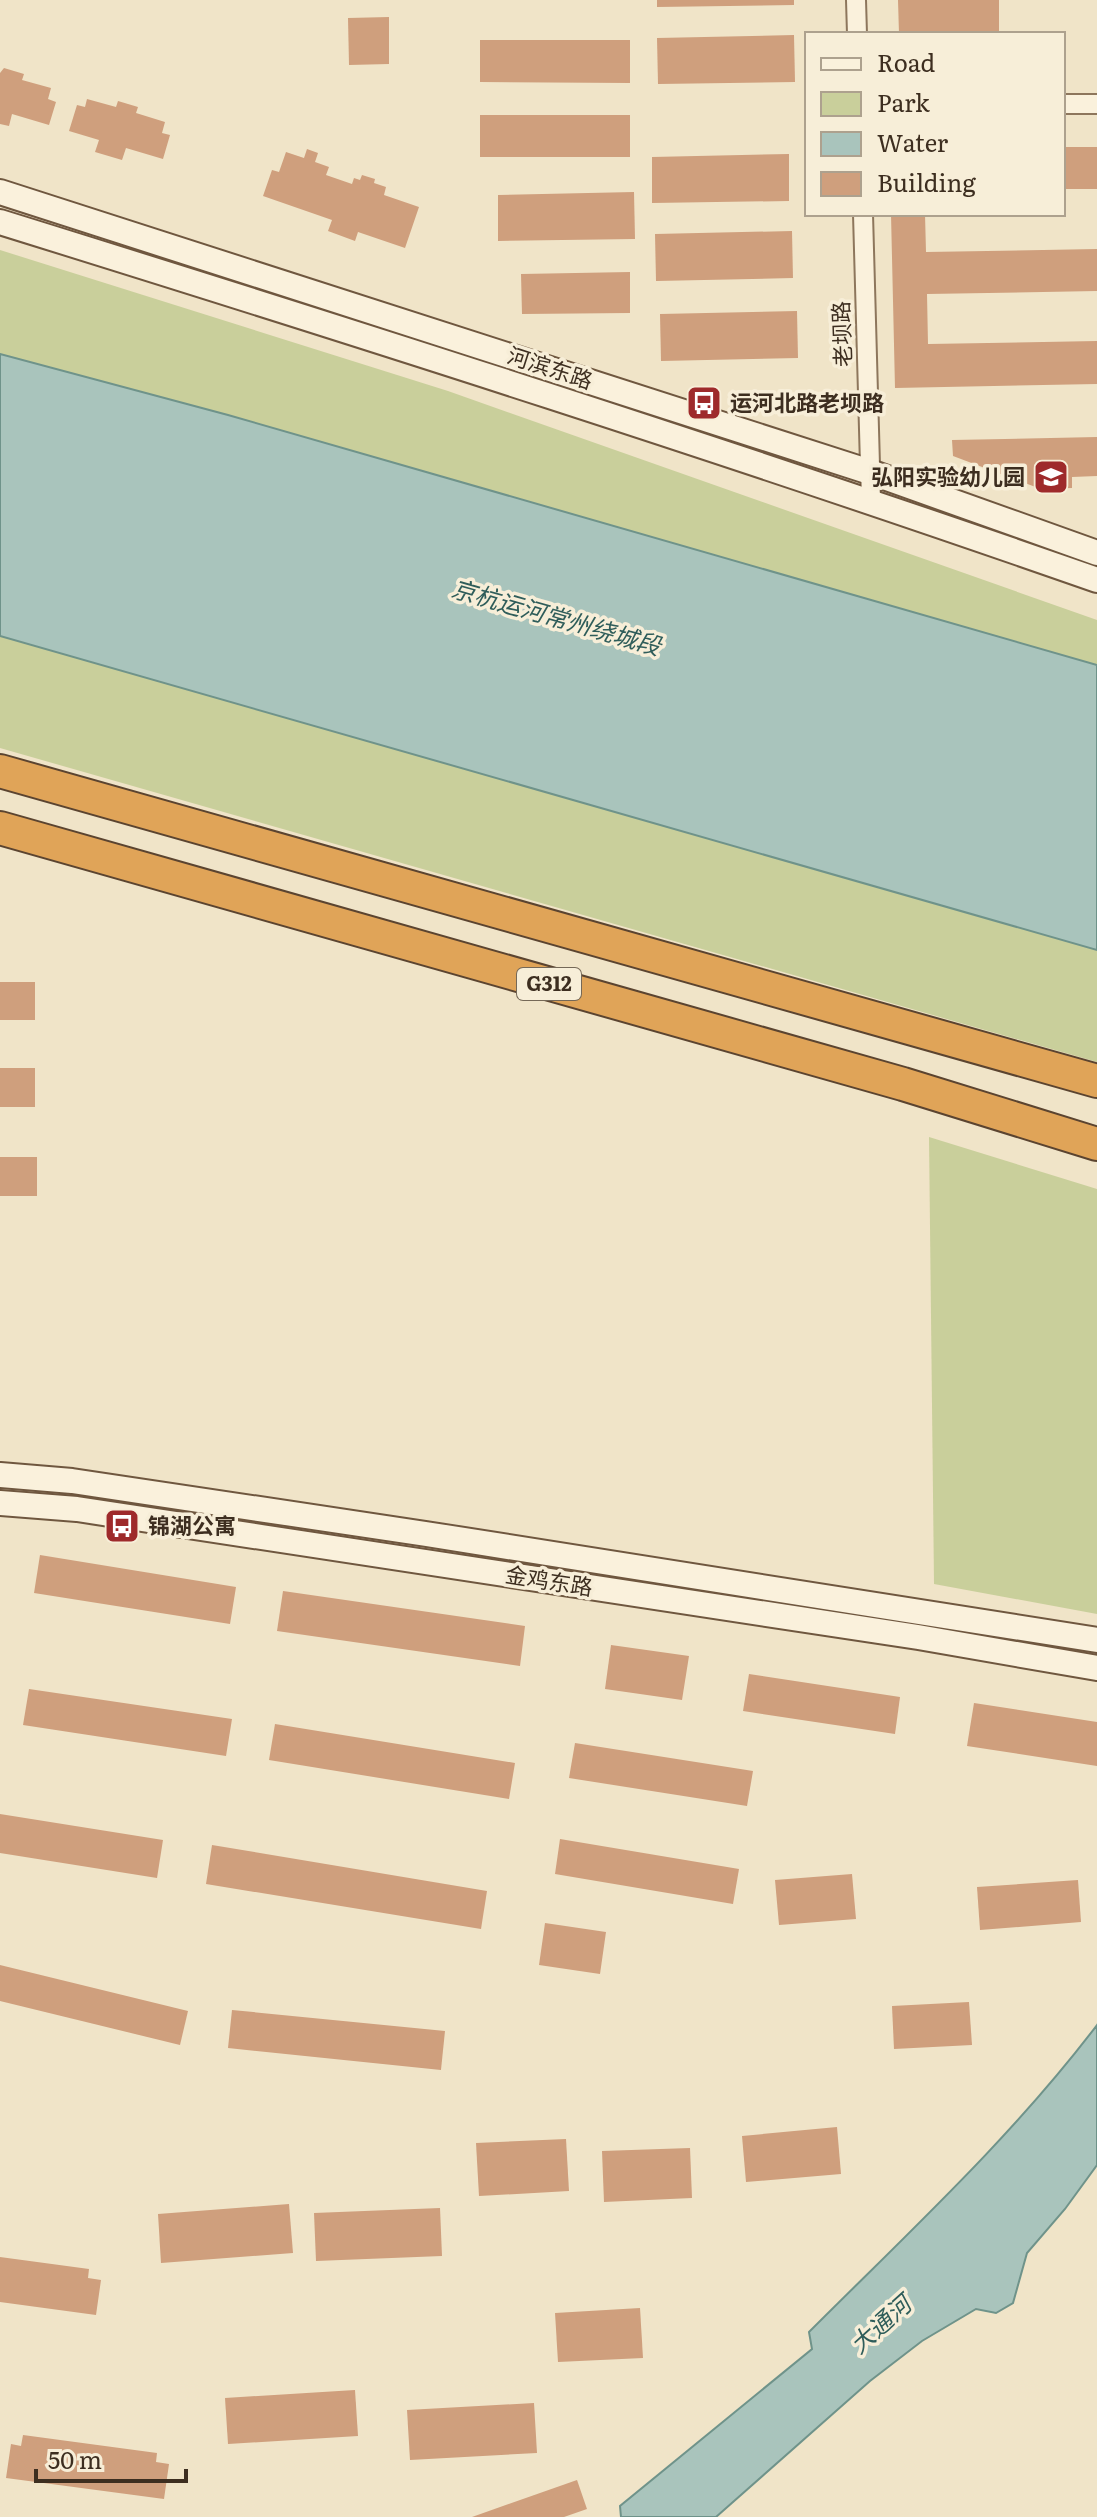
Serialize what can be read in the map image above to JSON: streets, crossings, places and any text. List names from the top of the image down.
{
  "streets": {
    "highway": ["G312"],
    "main road": ["河滨东路", "金鸡东路"],
    "street": ["老坝路"]
  },
  "crossings": [
    ["老坝路", "河滨东路"]
  ],
  "water": ["京杭运河常州绕城段", "大通河"],
  "places": {
    "bus stop": ["运河北路老坝路", "锦湖公寓"],
    "school or university": ["弘阳实验幼儿园"]
  },
  "legend": [
    "Road",
    "Park",
    "Water",
    "Building"
  ],
  "scale_bar": "50 m"
}
